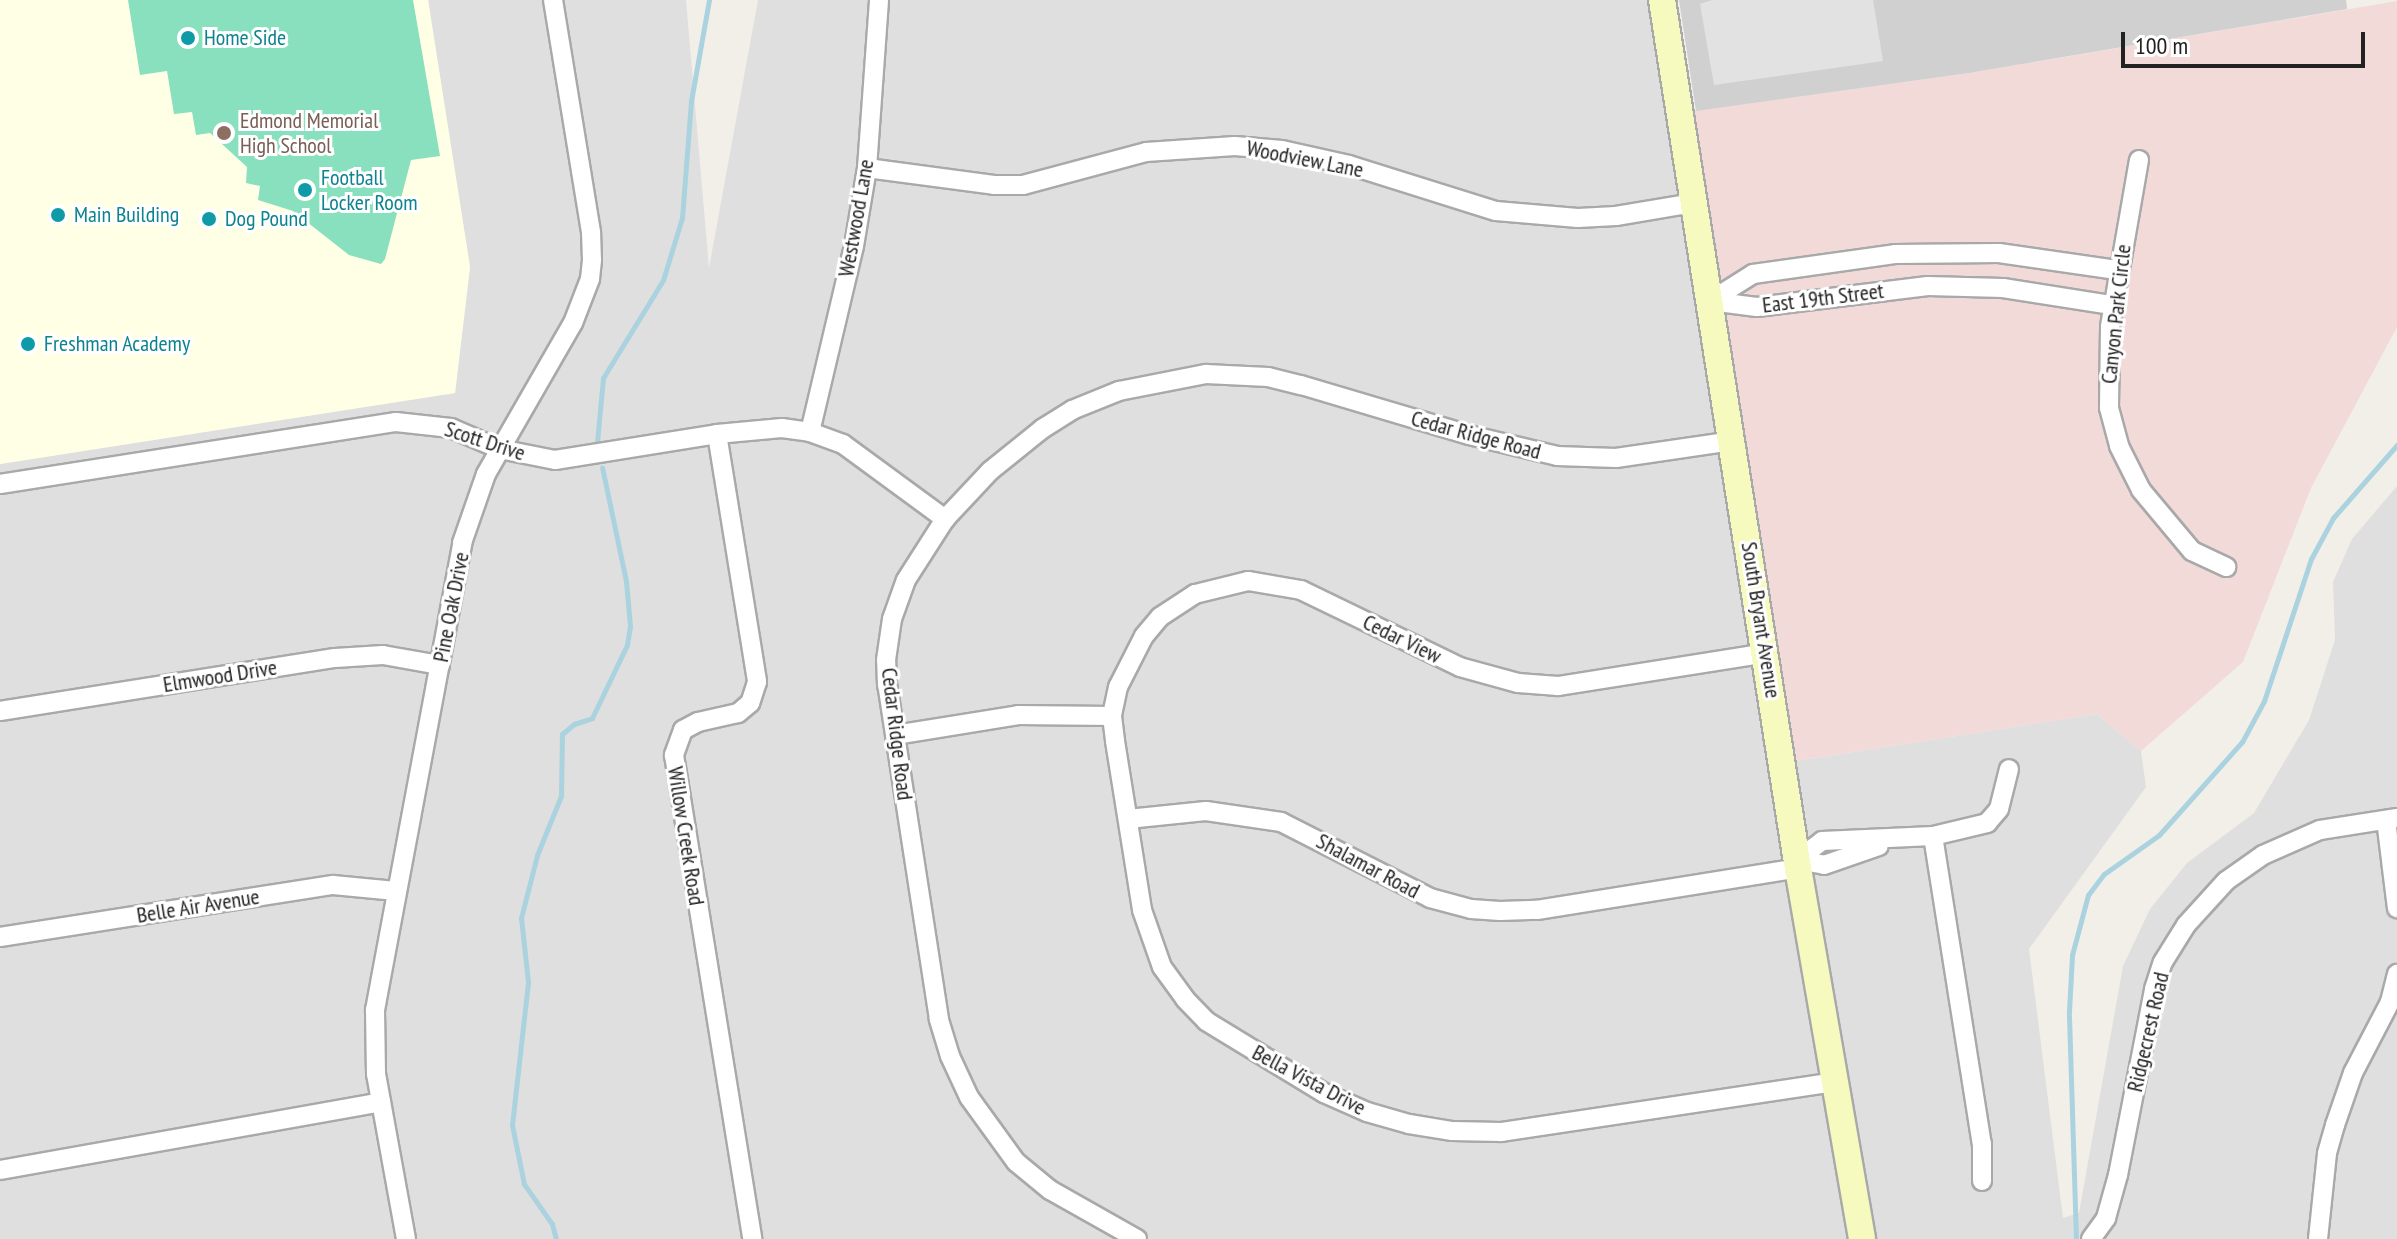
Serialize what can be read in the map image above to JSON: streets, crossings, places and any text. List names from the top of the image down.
{
  "streets": {
    "street": [
      "Woodview Lane",
      "Westwood Lane",
      "East 19th Street",
      "Canyon Park Circle",
      "Cedar Ridge Road",
      "Scott Drive",
      "Pine Oak Drive",
      "South Bryant Avenue",
      "Cedar View",
      "Elmwood Drive",
      "Willow Creek Road",
      "Shalamar Road",
      "Belle Air Avenue",
      "Ridgecrest Road",
      "Bella Vista Drive"
    ]
  },
  "crossings": [
    ["Woodview Lane", "Westwood Lane"],
    ["Woodview Lane", "South Bryant Avenue"],
    ["Westwood Lane", "Scott Drive"],
    ["East 19th Street", "Canyon Park Circle"],
    ["East 19th Street", "South Bryant Avenue"],
    ["Cedar Ridge Road", "Scott Drive"],
    ["Cedar Ridge Road", "South Bryant Avenue"],
    ["Scott Drive", "Pine Oak Drive"],
    ["Scott Drive", "Willow Creek Road"],
    ["Pine Oak Drive", "Elmwood Drive"],
    ["Pine Oak Drive", "Belle Air Avenue"],
    ["South Bryant Avenue", "Cedar View"],
    ["South Bryant Avenue", "Shalamar Road"],
    ["South Bryant Avenue", "Bella Vista Drive"],
    ["Cedar View", "Bella Vista Drive"],
    ["Shalamar Road", "Bella Vista Drive"]
  ],
  "places": [
    "Home Side",
    "Edmond Memorial High School",
    "Football Locker Room",
    "Main Building",
    "Dog Pound",
    "Freshman Academy"
  ],
  "scale_bar": "100 m"
}
